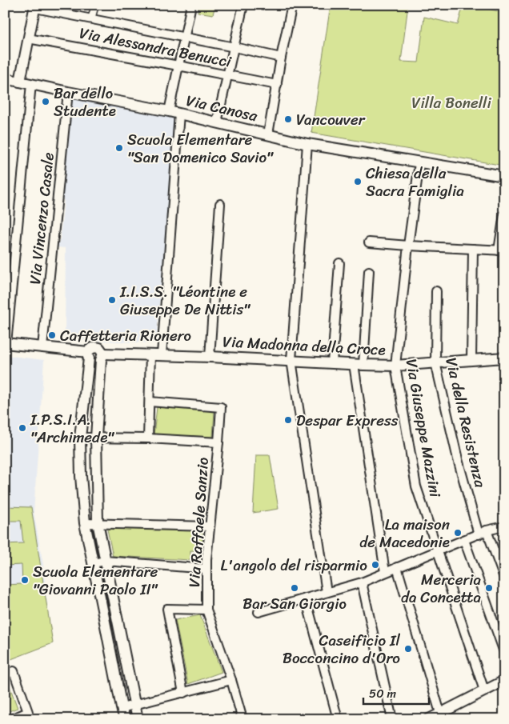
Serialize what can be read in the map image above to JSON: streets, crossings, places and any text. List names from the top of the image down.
{
  "streets": {
    "street": [
      "Via Alessandra Benucci",
      "Via Canosa",
      "Via Vincenzo Casale",
      "Via Madonna della Croce",
      "Via della Resistenza",
      "Via Giuseppe Mazzini",
      "Via Raffaele Sanzio"
    ]
  },
  "crossings": [
    ["Via Canosa", "Via Vincenzo Casale"],
    ["Via Canosa", "Via Giuseppe Mazzini"],
    ["Via Vincenzo Casale", "Via Madonna della Croce"],
    ["Via Madonna della Croce", "Via della Resistenza"],
    ["Via Madonna della Croce", "Via Giuseppe Mazzini"]
  ],
  "parks": ["Villa Bonelli"],
  "places": [
    "Bar dello Studente",
    "Vancouver",
    "Scuola Elementare \"San Domenico Savio\"",
    "Chiesa della Sacra Famiglia",
    "I.I.S.S. \"Léontine e Giuseppe De Nittis\"",
    "Caffetteria Rionero",
    "Despar Express",
    "I.P.S.I.A. \"Archimede\"",
    "La maison de Macedonie",
    "L'angolo del risparmio",
    "Scuola Elementare \"Giovanni Paolo II\"",
    "Bar San Giorgio",
    "Merceria da Concetta",
    "Caseificio Il Bocconcino d'Oro"
  ],
  "scale_bar": "50 m"
}
